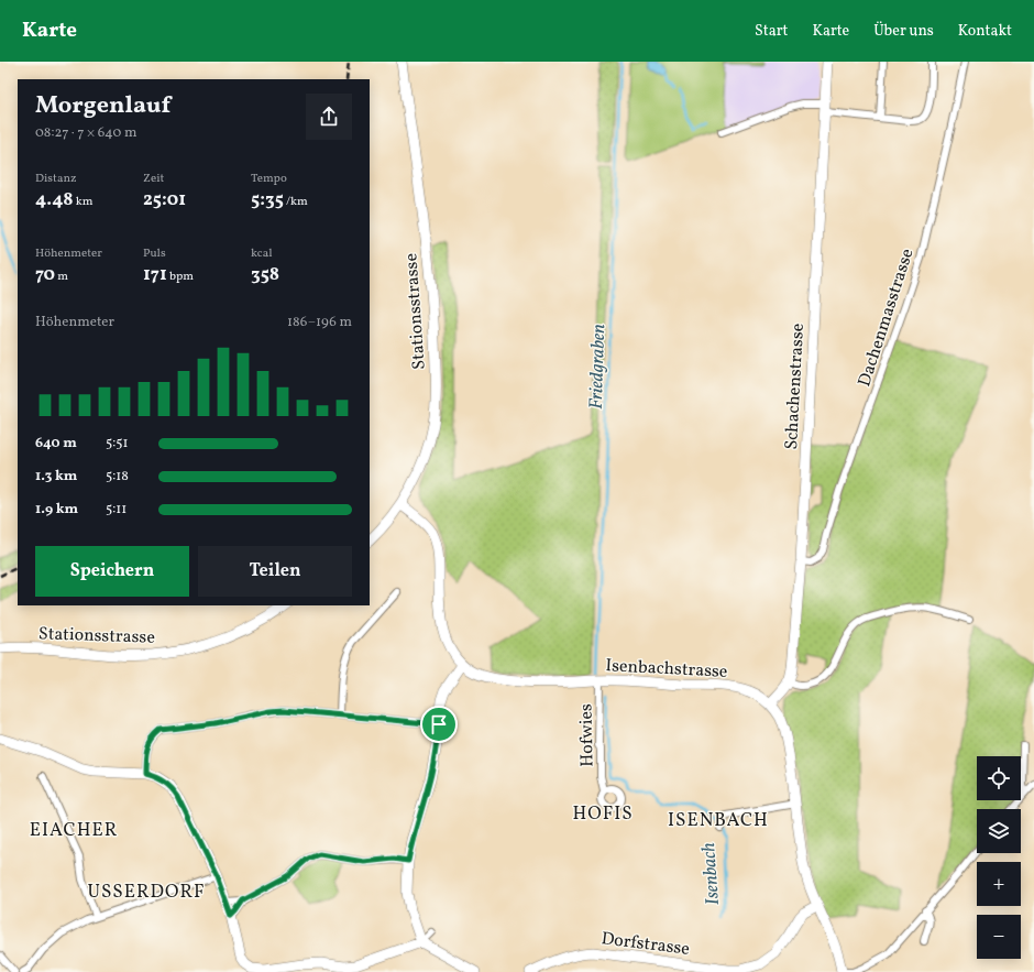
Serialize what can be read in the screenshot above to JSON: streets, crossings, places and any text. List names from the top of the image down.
{
  "streets": {
    "street": [
      "Stationsstrasse",
      "Dachenmasstrasse",
      "Schachenstrasse",
      "Isenbachstrasse",
      "Hofwies",
      "Dorfstrasse"
    ]
  },
  "crossings": [
    ["Stationsstrasse", "Isenbachstrasse"],
    ["Dachenmasstrasse", "Schachenstrasse"],
    ["Isenbachstrasse", "Hofwies"],
    ["Isenbachstrasse", "Dorfstrasse"]
  ],
  "districts": [
    "HOFIS",
    "ISENBACH",
    "EIACHER",
    "USSERDORF"
  ],
  "water": ["Friedgraben", "Isenbach"],
  "page": {
    "header": "Karte",
    "nav": [
      "Start",
      "Karte",
      "Über uns",
      "Kontakt"
    ],
    "heading": ["Morgenlauf", "08:27 · 7 × 640 m"],
    "stats": [
      ["Distanz", "4.48 km"],
      ["Zeit", "25:01"],
      ["Tempo", "5:35 /km"],
      ["Höhenmeter", "70 m"],
      ["Puls", "171 bpm"],
      ["kcal", "358"]
    ],
    "chart": ["Höhenmeter", "186–196 m"],
    "list": [
      {
        "name": "640 m",
        "note": "5:51"
      },
      {
        "name": "1.3 km",
        "note": "5:18"
      },
      {
        "name": "1.9 km",
        "note": "5:11"
      }
    ],
    "buttons": ["Speichern", "Teilen"],
    "map_buttons": ["+", "−"]
  }
}
